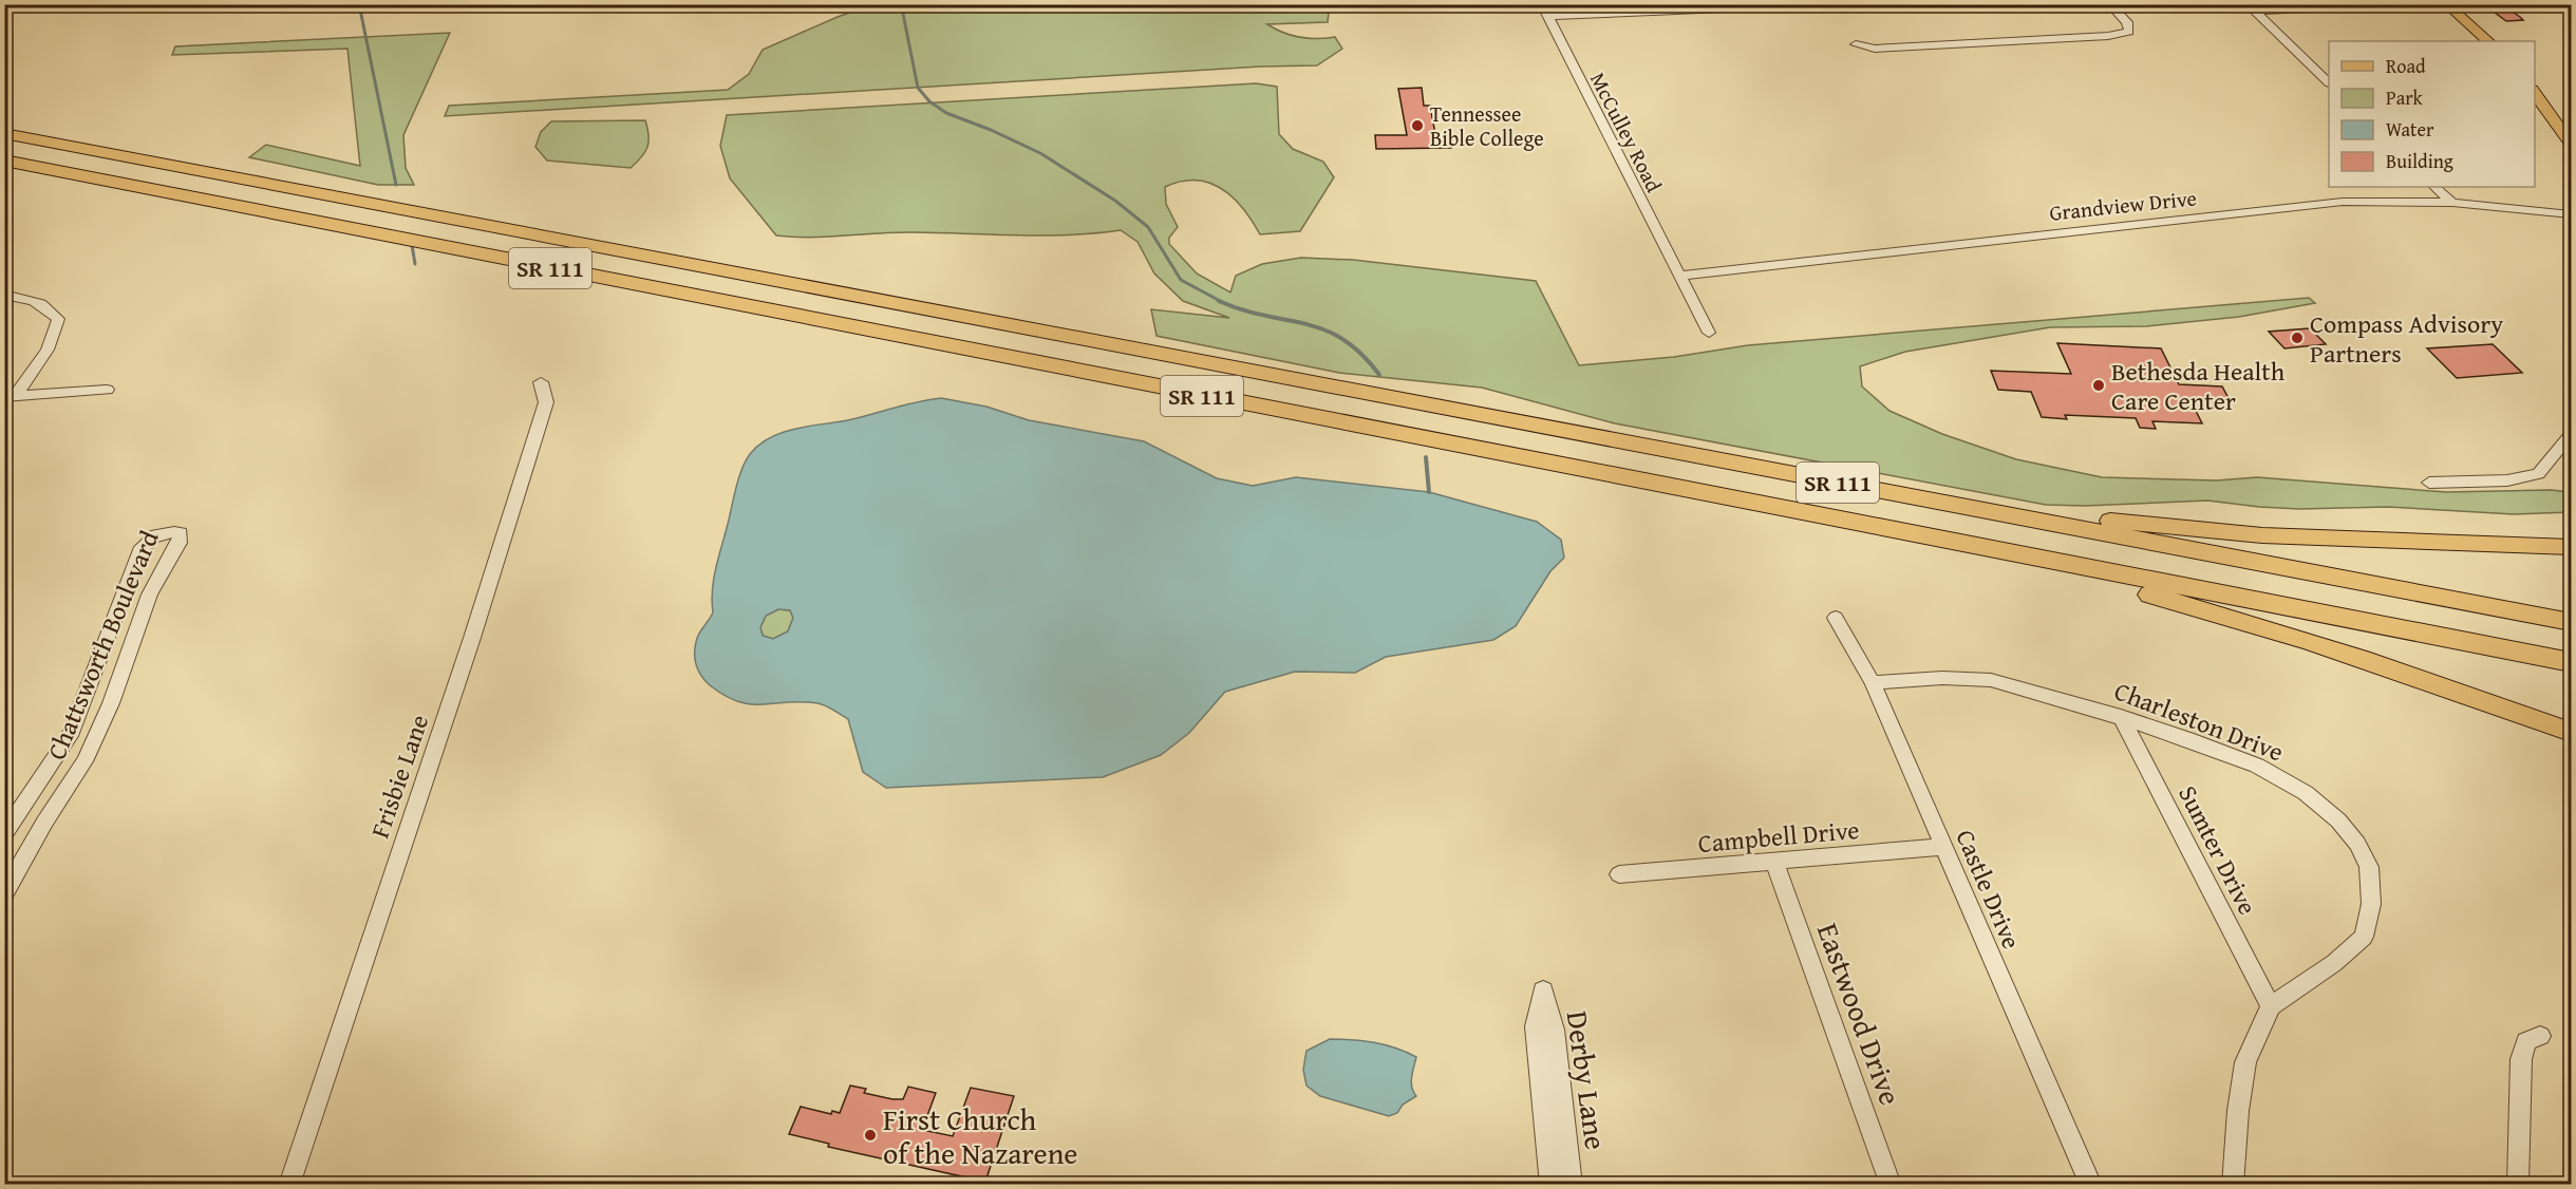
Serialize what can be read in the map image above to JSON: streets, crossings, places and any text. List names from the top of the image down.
{
  "streets": {
    "highway": ["SR 111"],
    "street": [
      "McCulley Road",
      "Grandview Drive",
      "Chattsworth Boulevard",
      "Charleston Drive",
      "Frisbie Lane",
      "Campbell Drive",
      "Sumter Drive",
      "Castle Drive",
      "Eastwood Drive",
      "Derby Lane"
    ]
  },
  "crossings": [
    ["McCulley Road", "Grandview Drive"],
    ["Charleston Drive", "Sumter Drive"],
    ["Charleston Drive", "Castle Drive"],
    ["Campbell Drive", "Castle Drive"],
    ["Campbell Drive", "Eastwood Drive"]
  ],
  "places": [
    "Tennessee Bible College",
    "Compass Advisory Partners",
    "Bethesda Health Care Center",
    "First Church of the Nazarene"
  ],
  "legend": [
    "Road",
    "Park",
    "Water",
    "Building"
  ]
}
